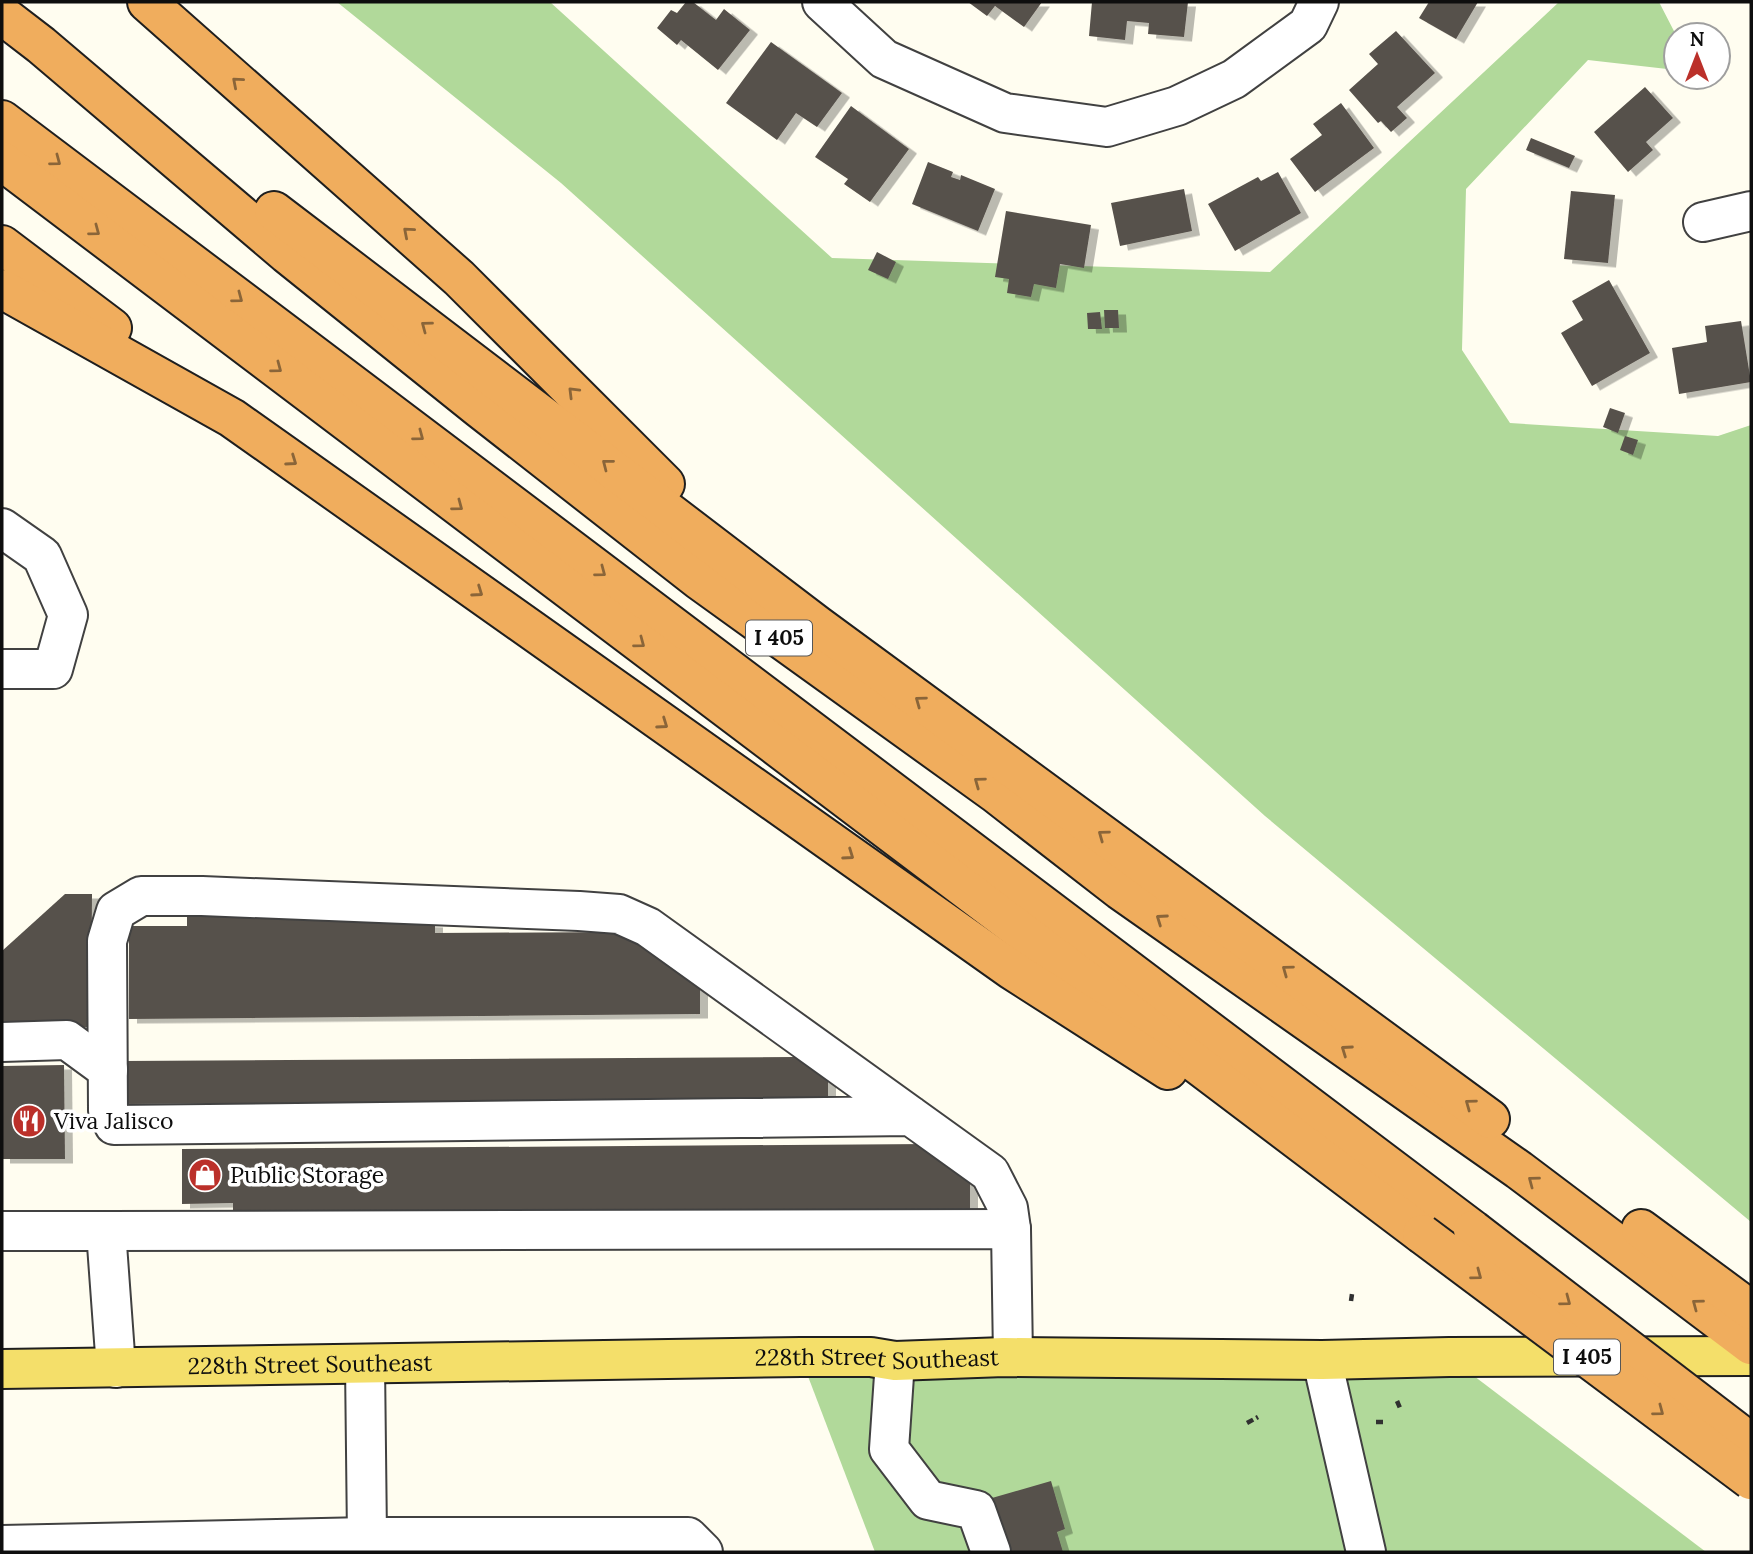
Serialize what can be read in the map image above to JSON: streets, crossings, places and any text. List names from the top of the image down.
{
  "streets": {
    "highway": ["I 405"],
    "main road": ["228th Street Southeast"]
  },
  "places": {
    "restaurant": ["Viva Jalisco"],
    "shop": ["Public Storage"]
  },
  "north": "top"
}
